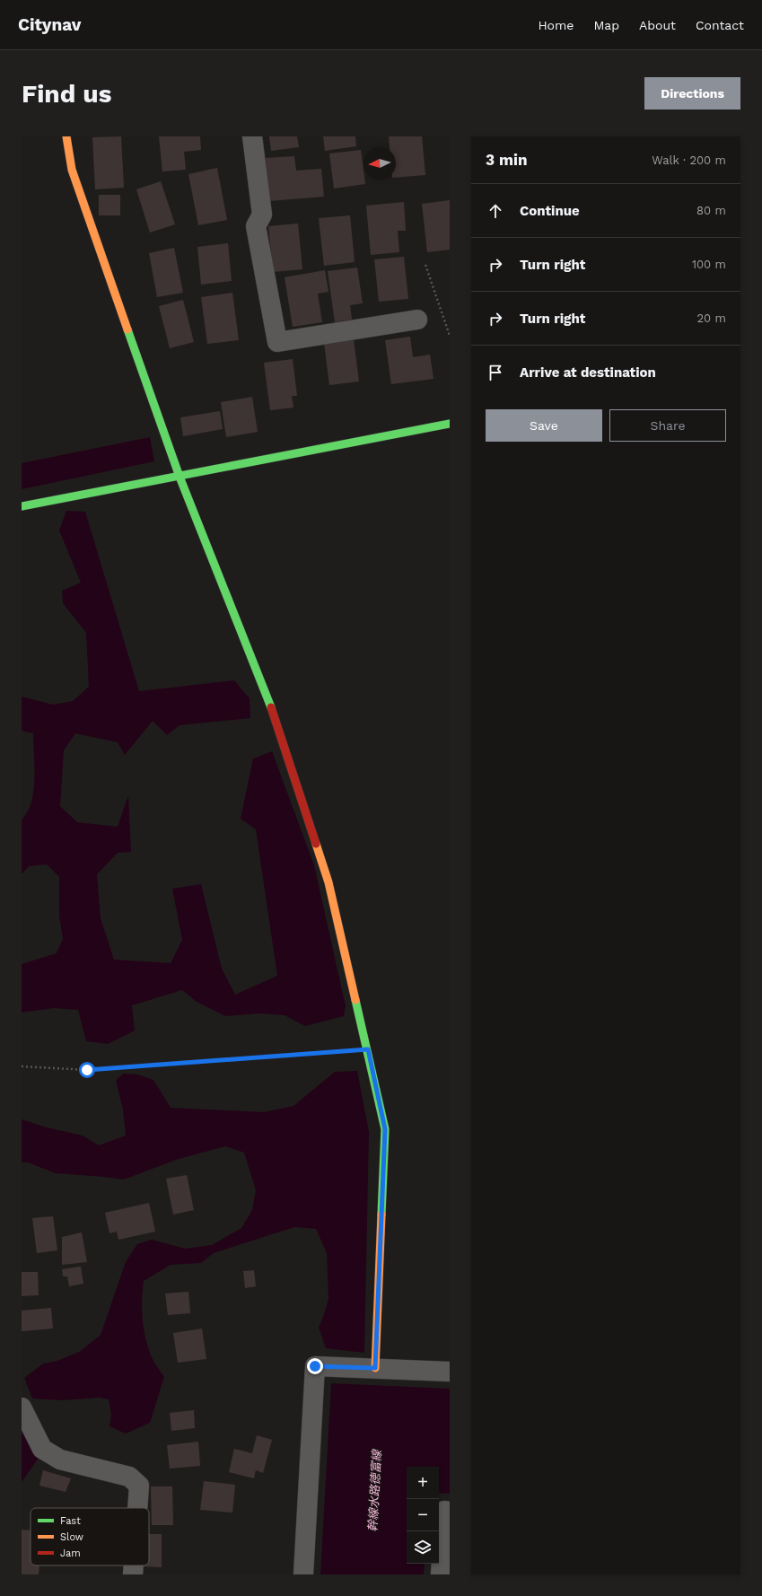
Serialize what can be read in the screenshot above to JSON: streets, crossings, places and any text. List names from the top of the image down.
{
  "water": ["幹線水路徳富線"],
  "legend": ["Fast", "Slow", "Jam"],
  "north": "left",
  "page": {
    "header": "Citynav",
    "nav": [
      "Home",
      "Map",
      "About",
      "Contact"
    ],
    "buttons": [
      "Directions",
      ["Save", "Share"]
    ],
    "title": "Find us",
    "heading": ["3 min", "Walk · 200 m"],
    "list": [
      ["Continue", "80 m"],
      ["Turn right", "100 m"],
      ["Turn right", "20 m"],
      "Arrive at destination"
    ],
    "map_buttons": ["+", "−"]
  }
}
